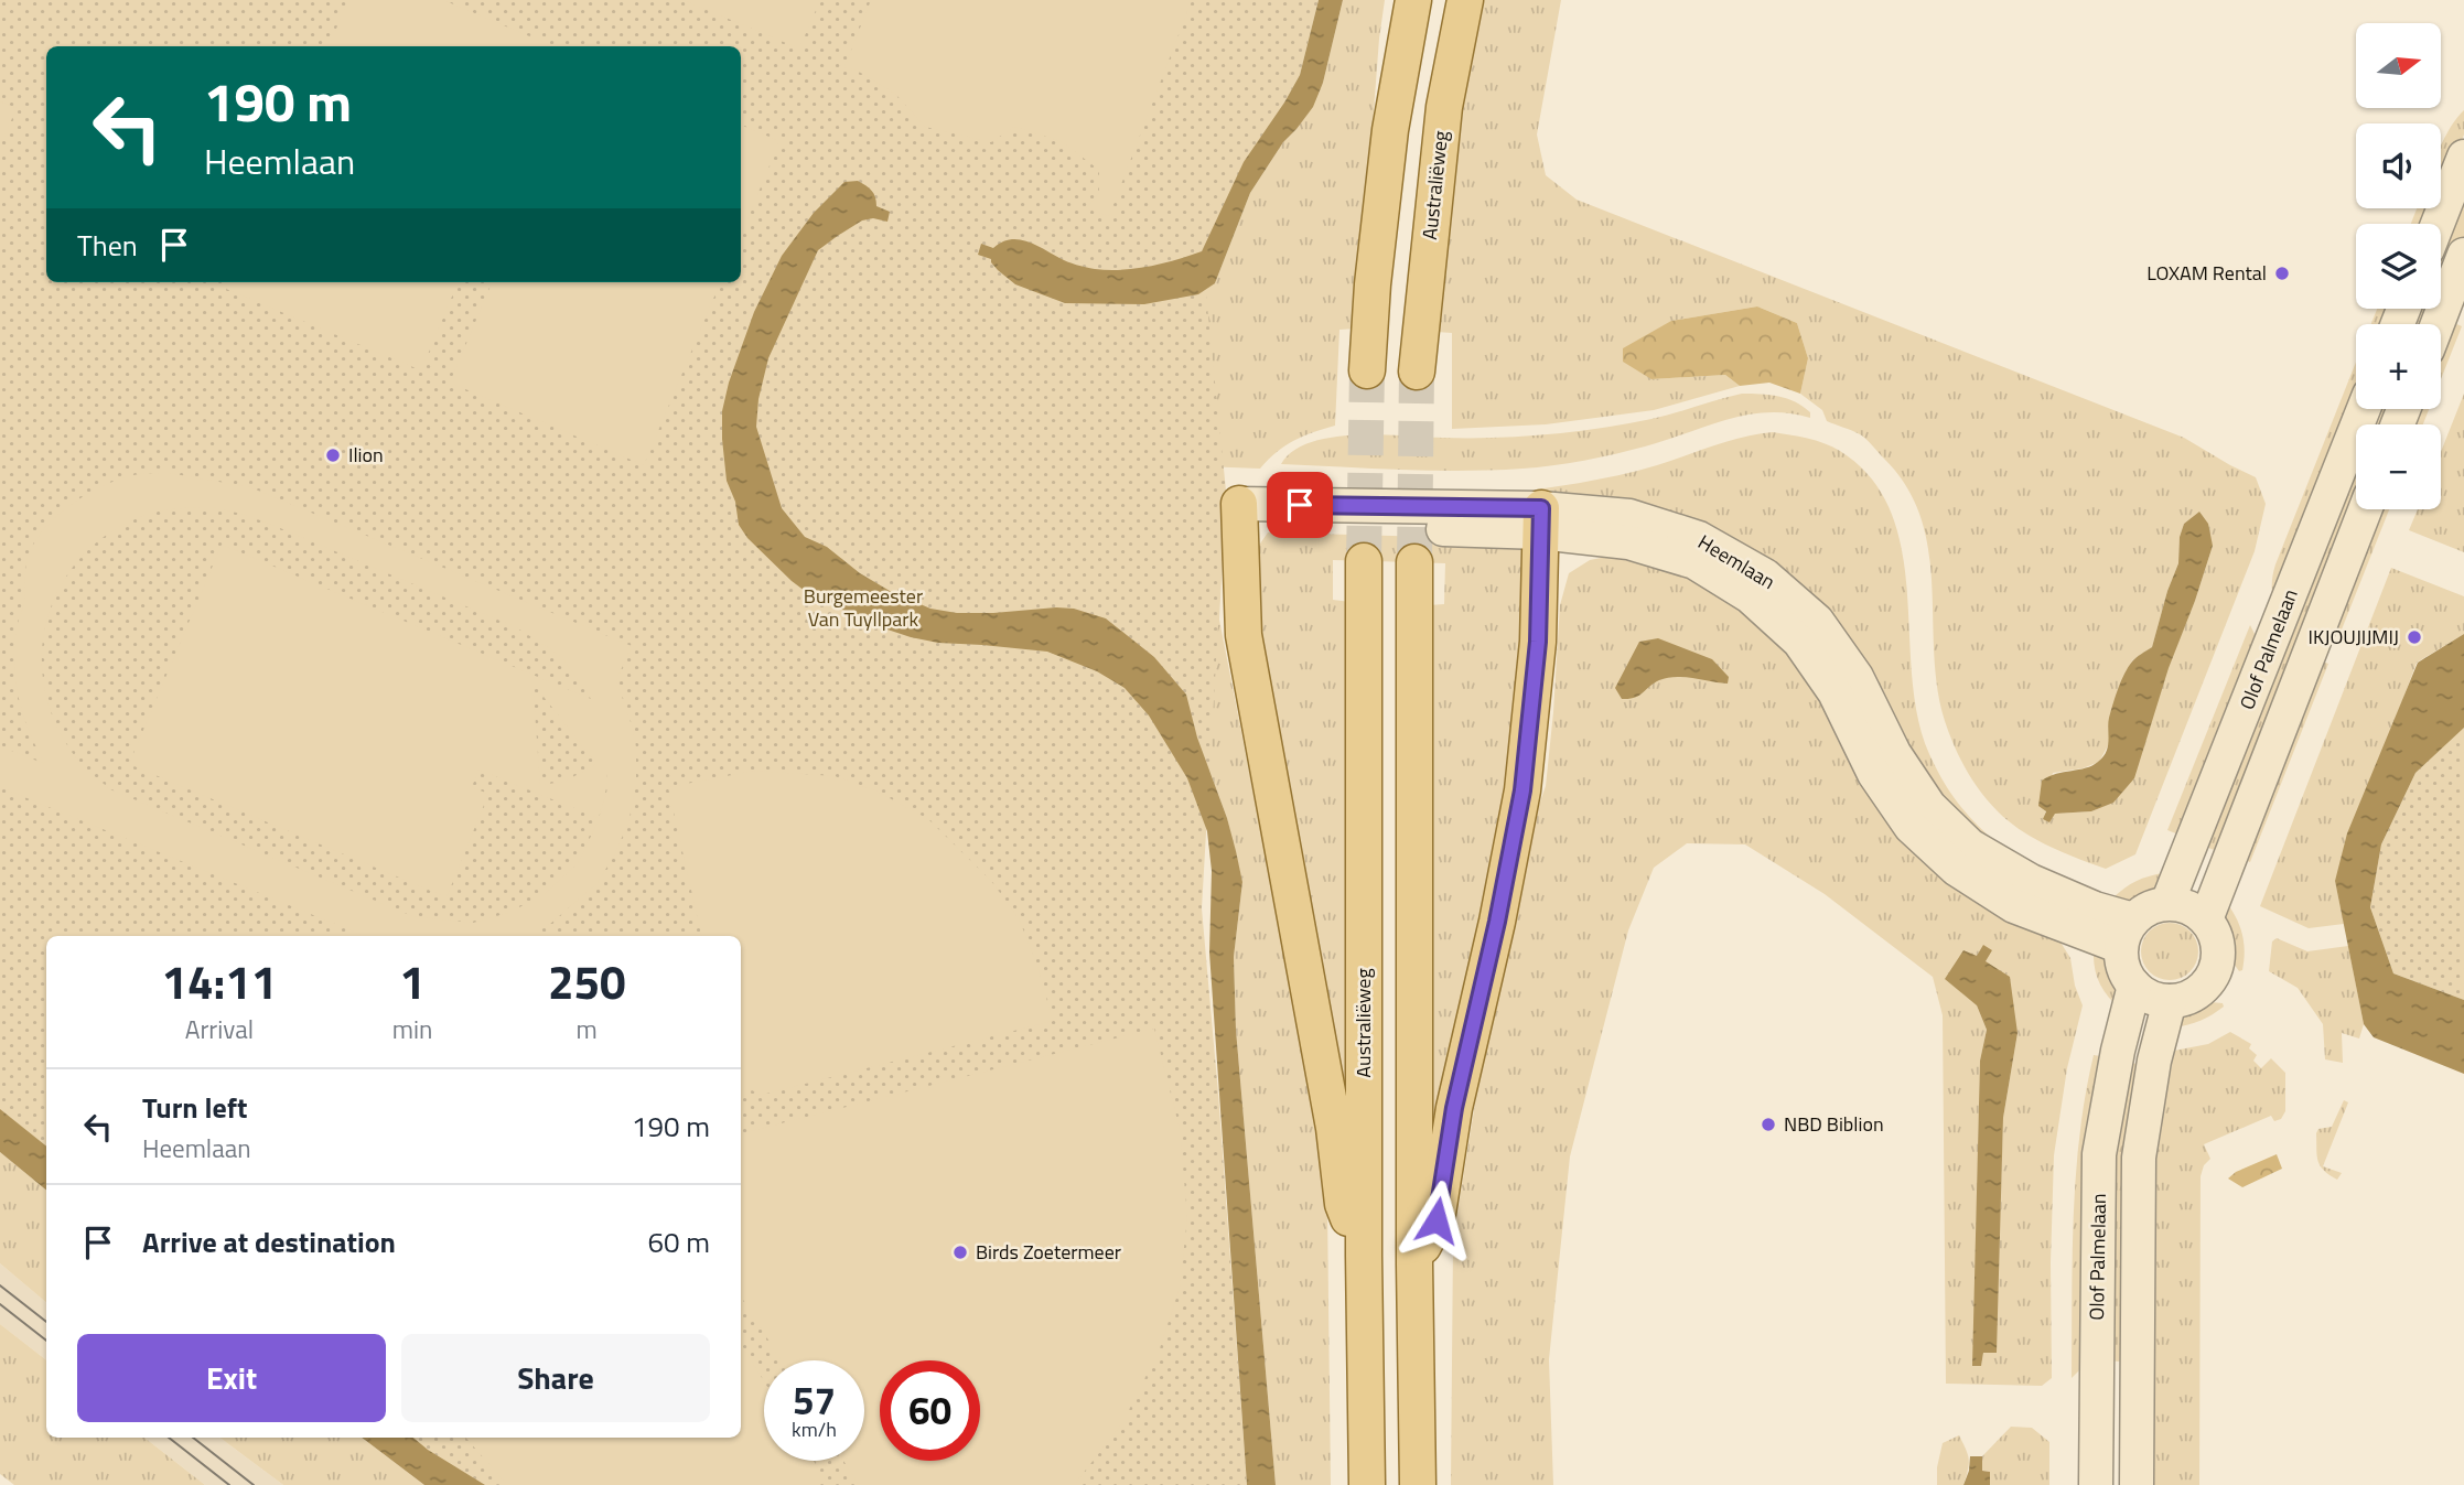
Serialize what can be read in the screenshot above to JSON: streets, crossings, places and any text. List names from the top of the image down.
{
  "streets": {
    "main road": ["Australiëweg"],
    "street": ["Heemlaan", "Olof Palmelaan"]
  },
  "crossings": [
    ["Heemlaan", "Olof Palmelaan"]
  ],
  "parks": ["Burgemeester Van Tuyllpark"],
  "places": [
    "LOXAM Rental",
    "Ilion",
    "IKJOUJIJMIJ",
    "NBD Biblion",
    "Birds Zoetermeer"
  ],
  "north": "right",
  "page": {
    "map_buttons": ["+", "−"],
    "turn": ["190 m", "Heemlaan"],
    "then": "Then",
    "eta": [
      "14:11",
      "Arrival",
      "1",
      "min",
      "250",
      "m"
    ],
    "list": [
      {
        "name": "Turn left",
        "note": "Heemlaan",
        "value": "190 m"
      },
      {
        "name": "Arrive at destination",
        "value": "60 m"
      }
    ],
    "buttons": ["Exit", "Share"],
    "speed": "57 km/h",
    "limit": "60"
  }
}
